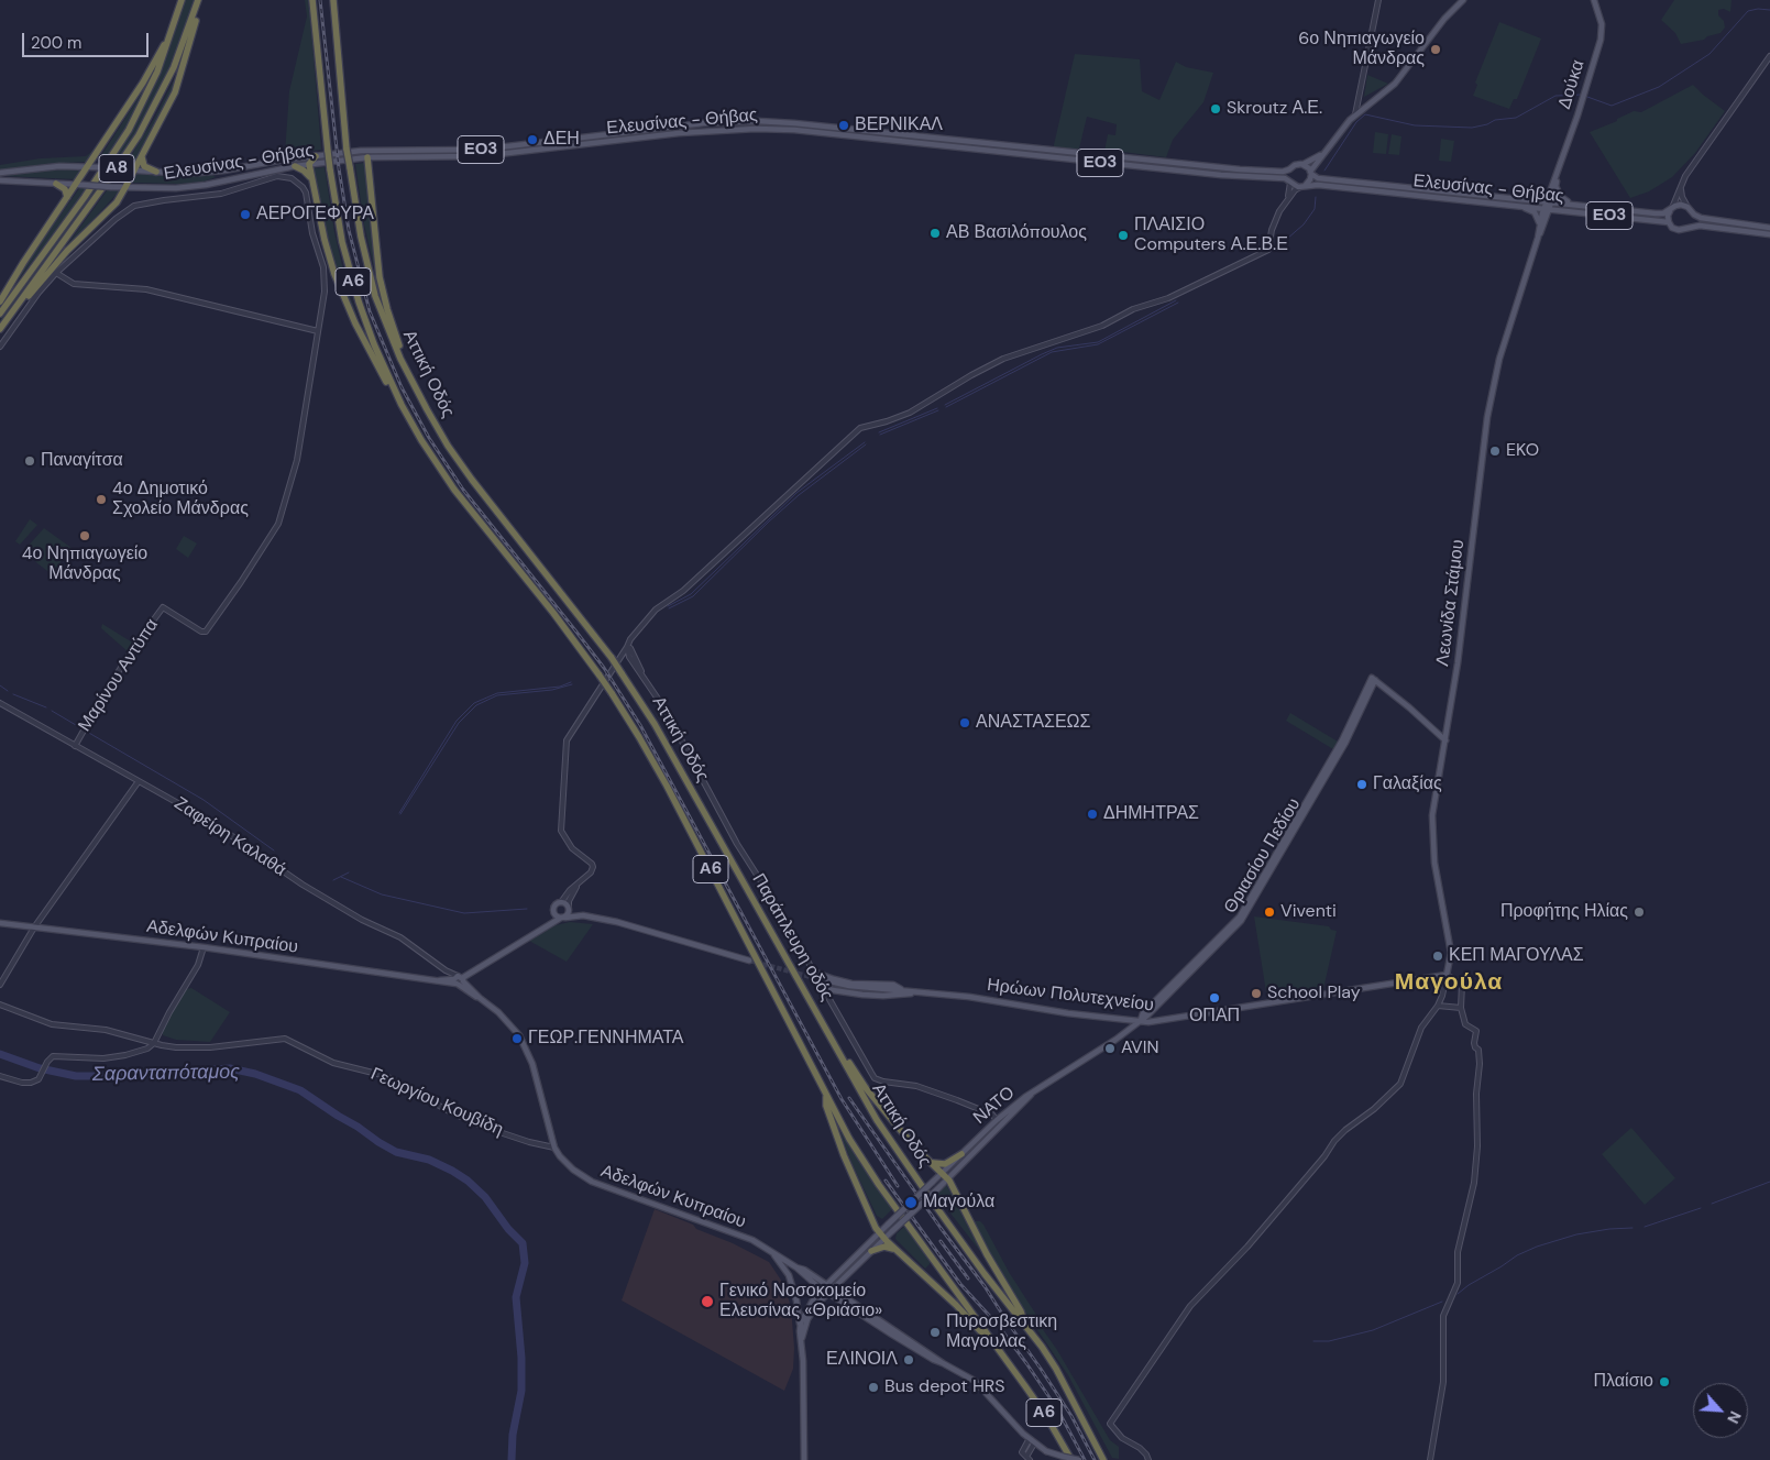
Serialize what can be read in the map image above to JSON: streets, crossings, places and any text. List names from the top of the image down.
{
  "streets": {
    "highway": ["Α8", "Α6", "Αττική Οδός"],
    "main road": [
      "Δούκα",
      "Ελευσίνας - Θήβας",
      "ΕΟ3",
      "Λεωνίδα Στάμου",
      "Θριασίου Πεδίου",
      "Αδελφών Κυπραίου",
      "Ηρώων Πολυτεχνείου",
      "ΝΑΤΟ"
    ],
    "street": [
      "Μαρίνου Αντύπα",
      "Ζαφείρη Καλαθά",
      "Παράπλευρη οδός",
      "Γεωργίου Κουβίδη"
    ]
  },
  "crossings": [
    ["Δούκα", "Ελευσίνας - Θήβας"],
    ["Δούκα", "ΕΟ3"],
    ["Δούκα", "Λεωνίδα Στάμου"],
    ["Ελευσίνας - Θήβας", "ΕΟ3"],
    ["Ελευσίνας - Θήβας", "Λεωνίδα Στάμου"],
    ["ΕΟ3", "Λεωνίδα Στάμου"],
    ["Λεωνίδα Στάμου", "Θριασίου Πεδίου"],
    ["Λεωνίδα Στάμου", "Ηρώων Πολυτεχνείου"],
    ["Μαρίνου Αντύπα", "Ζαφείρη Καλαθά"],
    ["Ζαφείρη Καλαθά", "Αδελφών Κυπραίου"],
    ["Θριασίου Πεδίου", "Ηρώων Πολυτεχνείου"],
    ["Θριασίου Πεδίου", "ΝΑΤΟ"],
    ["Αδελφών Κυπραίου", "Γεωργίου Κουβίδη"],
    ["Αδελφών Κυπραίου", "ΝΑΤΟ"],
    ["Παράπλευρη οδός", "Ηρώων Πολυτεχνείου"],
    ["Παράπλευρη οδός", "ΝΑΤΟ"]
  ],
  "districts": ["Μαγούλα"],
  "water": ["Σαρανταπόταμος"],
  "places": [
    "6ο Νηπιαγωγείο Μάνδρας",
    "Skroutz Α.Ε.",
    "ΒΕΡΝΙΚΑΛ",
    "ΔΕΗ",
    "ΑΕΡΟΓΕΦΥΡΑ",
    "ΑΒ Βασιλόπουλος",
    "ΠΛΑΙΣΙΟ Computers Α.Ε.Β.Ε",
    "EKO",
    "Παναγίτσα",
    "4ο Δημοτικό Σχολείο Μάνδρας",
    "4ο Νηπιαγωγείο Μάνδρας",
    "ΑΝΑΣΤΑΣΕΩΣ",
    "Γαλαξίας",
    "ΔΗΜΗΤΡΑΣ",
    "Viventi",
    "Προφήτης Ηλίας",
    "ΚΕΠ ΜΑΓΟΥΛΑΣ",
    "School Play",
    "ΟΠΑΠ",
    "ΓΕΩΡ.ΓΕΝΝΗΜΑΤΑ",
    "AVIN",
    "Μαγούλα",
    "Γενικό Νοσοκομείο Ελευσίνας «Θριάσιο»",
    "Πυροσβεστικη Μαγουλας",
    "ΕΛΙΝΟΙΛ",
    "Πλαίσιο",
    "Bus depot HRS"
  ],
  "scale_bar": "200 m",
  "north": "bottom right"
}
